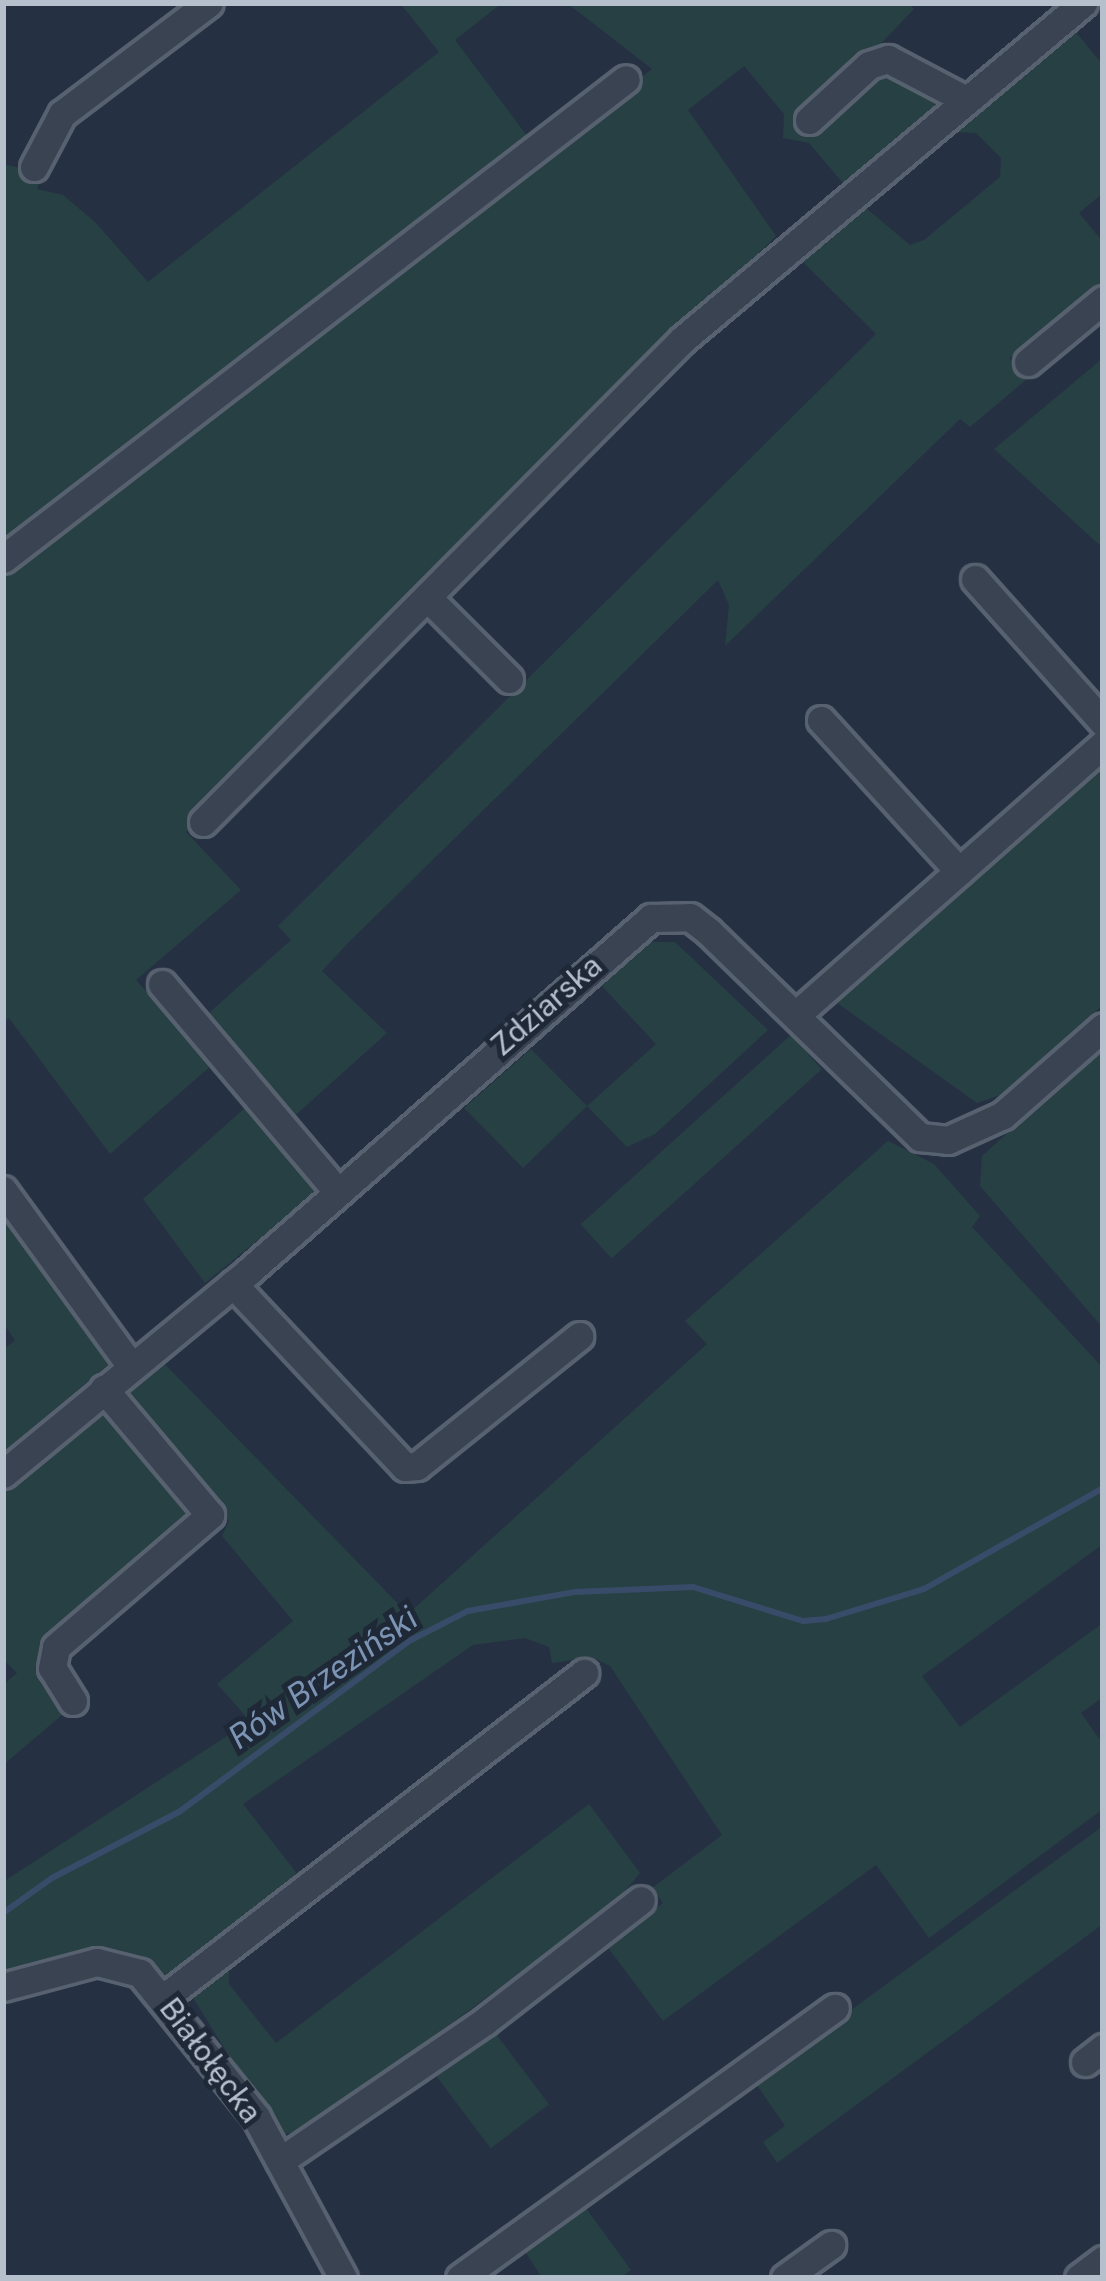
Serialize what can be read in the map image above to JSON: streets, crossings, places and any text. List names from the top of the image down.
{
  "streets": {
    "street": ["Zdziarska", "Białołęcka"]
  },
  "water": ["Rów Brzeziński"]
}
